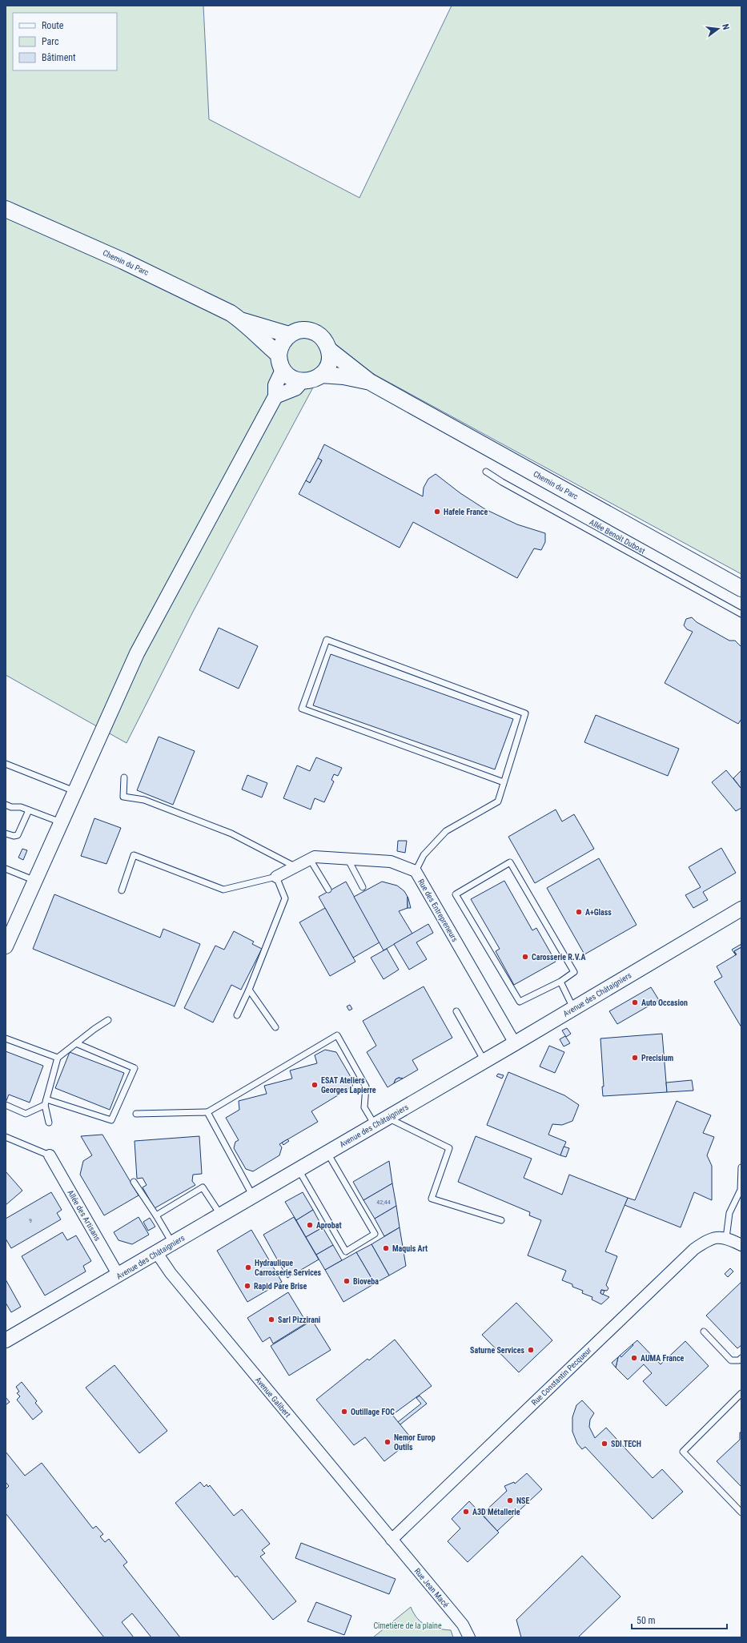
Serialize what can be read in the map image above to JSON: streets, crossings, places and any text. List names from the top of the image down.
{
  "streets": {
    "main road": ["Chemin du Parc"],
    "street": [
      "Rue des Entrepreneurs",
      "Avenue des Châtaigniers",
      "Allée des Artisans",
      "Rue Constantin Pecqueur",
      "Avenue Galibert",
      "Rue Jean Macé"
    ],
    "lane": ["Allée Benoît Dubost"]
  },
  "crossings": [
    ["Rue des Entrepreneurs", "Avenue des Châtaigniers"],
    ["Avenue des Châtaigniers", "Allée des Artisans"],
    ["Avenue des Châtaigniers", "Avenue Galibert"],
    ["Rue Constantin Pecqueur", "Avenue Galibert"],
    ["Rue Constantin Pecqueur", "Rue Jean Macé"],
    ["Avenue Galibert", "Rue Jean Macé"]
  ],
  "parks": ["Cimetière de la plaine"],
  "places": [
    "Hafele France",
    "A+Glass",
    "Carosserie R.V.A",
    "Auto Occasion",
    "Precisium",
    "ESAT Ateliers Georges Lapierre",
    "Aprobat",
    "Maquis Art",
    "Hydraulique Carrosserie Services",
    "Bioveba",
    "Rapid Pare Brise",
    "Sarl Pizzirani",
    "Saturne Services",
    "AUMA France",
    "Outillage FOC",
    "Nemor Europ Outils",
    "SDI TECH",
    "NSE",
    "A3D Métallerie"
  ],
  "house_numbers": ["42;44", "9"],
  "legend": ["Route", "Parc", "Bâtiment"],
  "scale_bar": "50 m",
  "north": "right"
}
